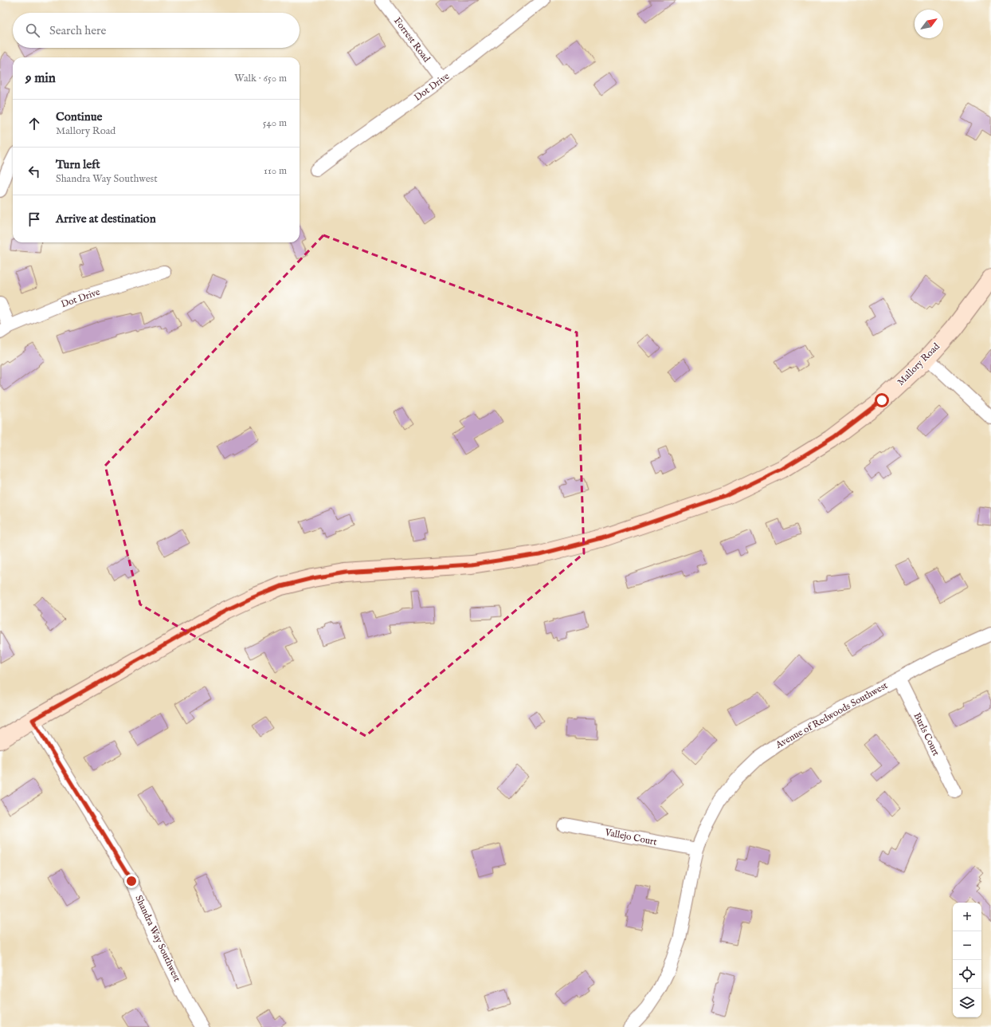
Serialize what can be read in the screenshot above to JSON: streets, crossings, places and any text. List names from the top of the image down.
{
  "streets": {
    "street": [
      "Forrest Road",
      "Dot Drive",
      "Mallory Road",
      "Avenue of Redwoods Southwest",
      "Burls Court",
      "Vallejo Court",
      "Shandra Way Southwest"
    ]
  },
  "crossings": [
    ["Forrest Road", "Dot Drive"],
    ["Mallory Road", "Shandra Way Southwest"],
    ["Avenue of Redwoods Southwest", "Burls Court"],
    ["Avenue of Redwoods Southwest", "Vallejo Court"]
  ],
  "north": "top right",
  "page": {
    "search": "Search here",
    "heading": ["9 min", "Walk · 650 m"],
    "list": [
      ["Continue", "Mallory Road", "540 m"],
      ["Turn left", "Shandra Way Southwest", "110 m"],
      "Arrive at destination"
    ],
    "map_buttons": ["+", "−"]
  }
}
